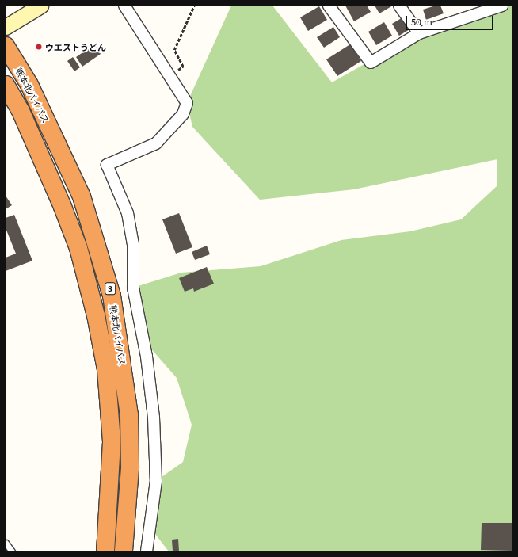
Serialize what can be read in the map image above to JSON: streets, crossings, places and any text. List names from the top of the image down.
{
  "streets": {
    "highway": ["熊本北バイパス", "3"]
  },
  "places": ["ウエストうどん"],
  "scale_bar": "50 m"
}
